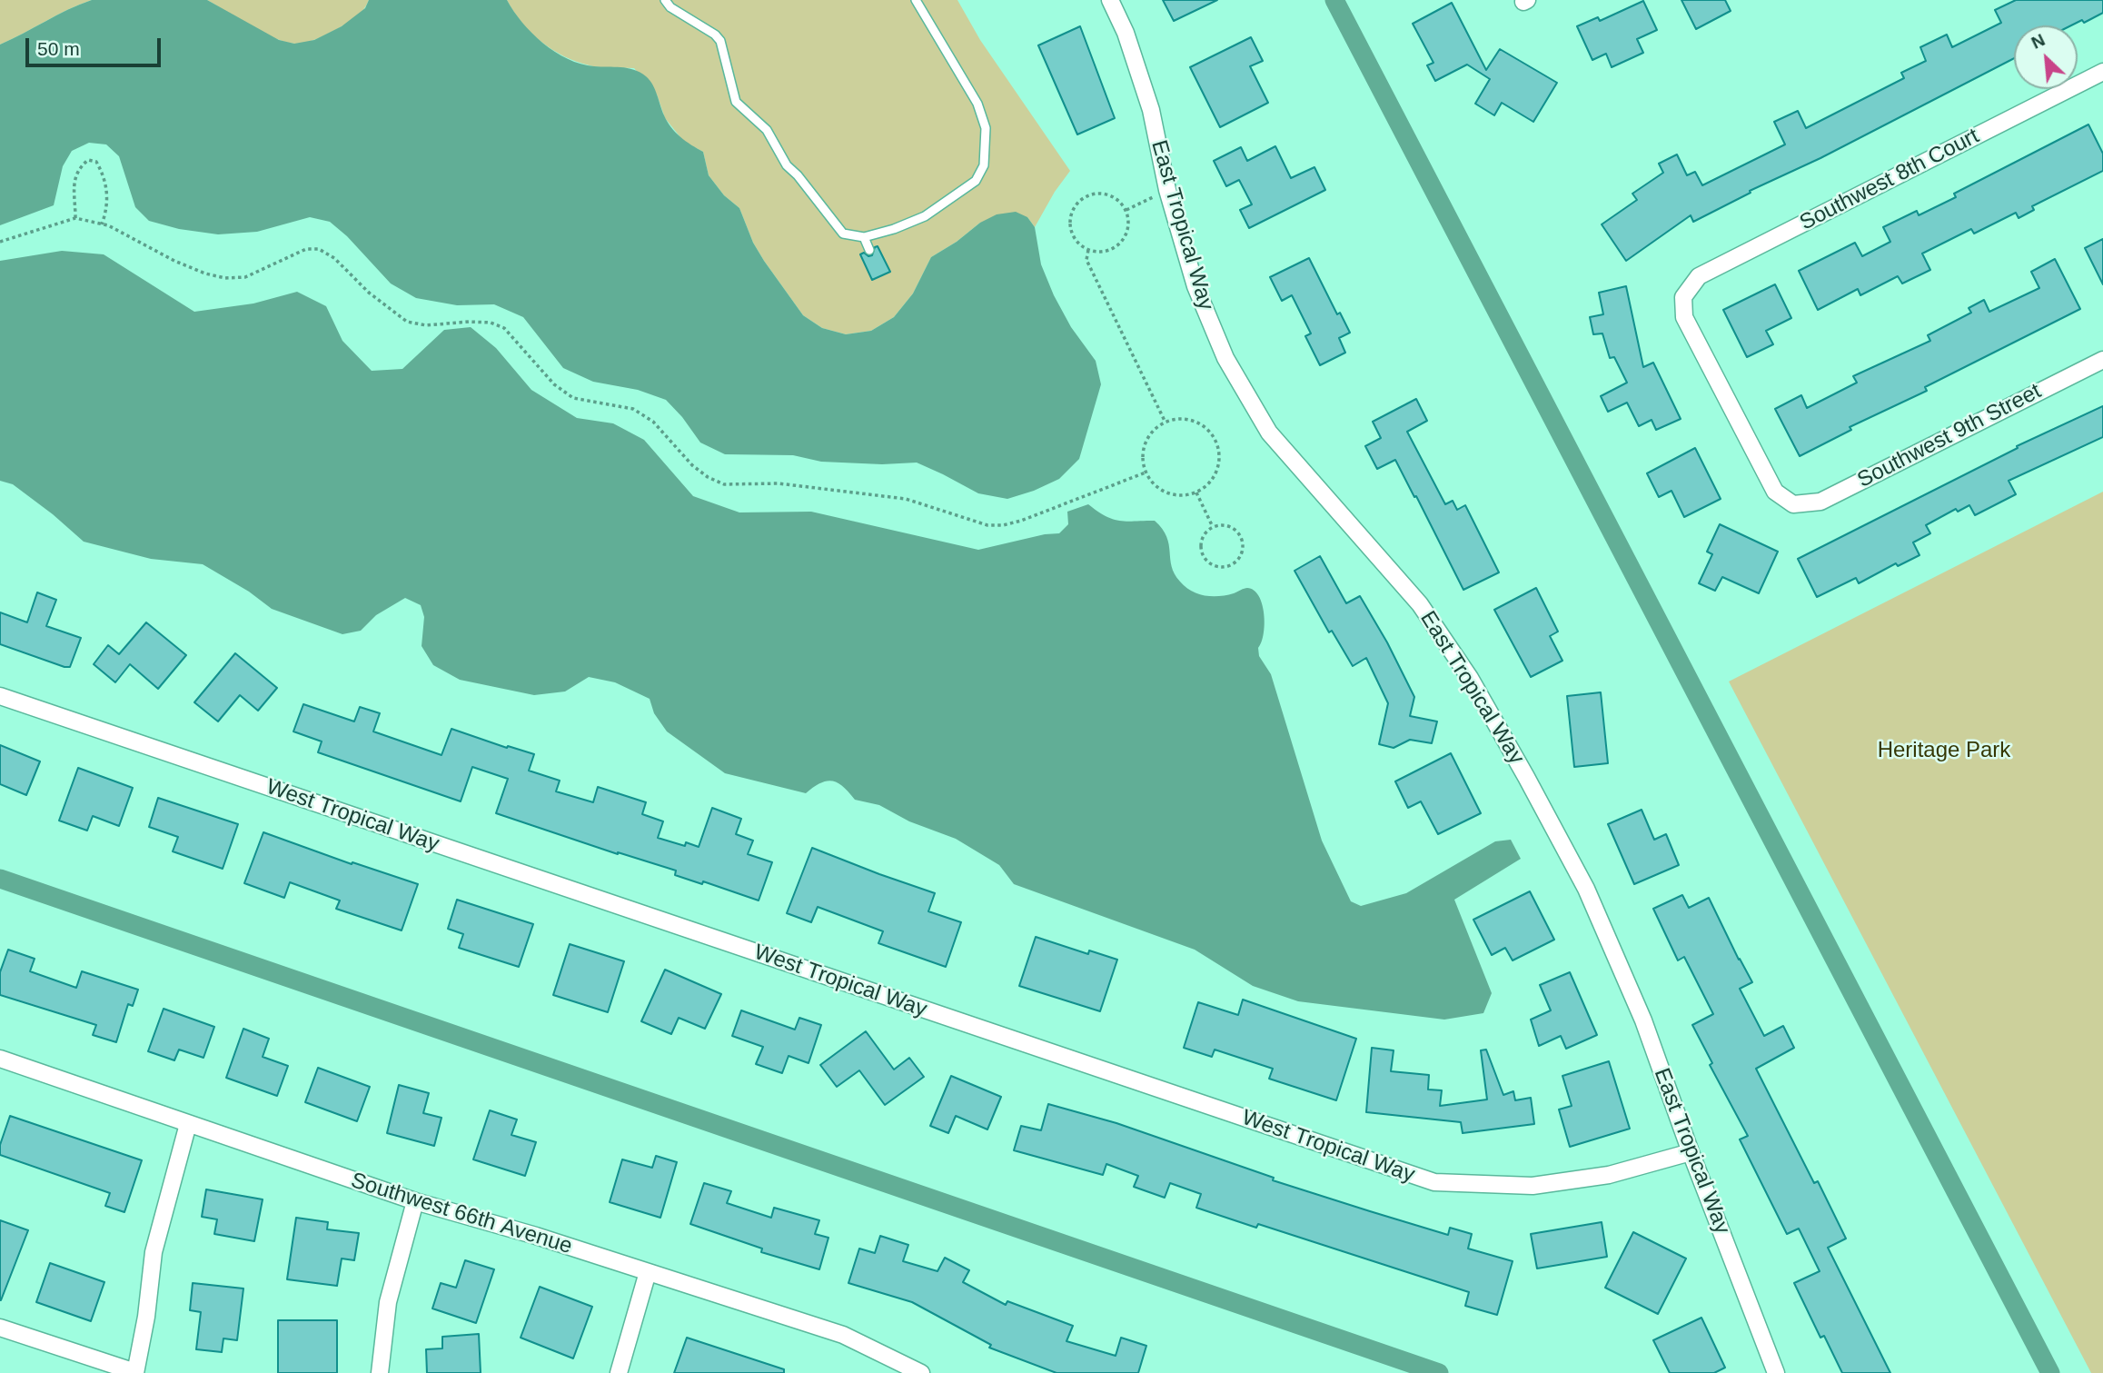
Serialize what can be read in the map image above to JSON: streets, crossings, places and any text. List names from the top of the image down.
{
  "streets": {
    "street": [
      "Southwest 8th Court",
      "East Tropical Way",
      "Southwest 9th Street",
      "West Tropical Way",
      "Southwest 66th Avenue"
    ]
  },
  "crossings": [
    ["Southwest 8th Court", "Southwest 9th Street"],
    ["East Tropical Way", "West Tropical Way"]
  ],
  "parks": ["Heritage Park"],
  "scale_bar": "50 m",
  "north": "top left"
}
